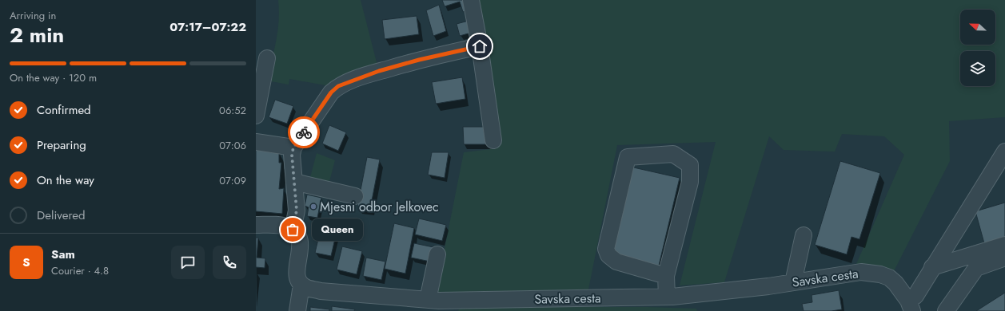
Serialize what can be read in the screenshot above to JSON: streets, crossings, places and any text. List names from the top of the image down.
{
  "streets": {
    "street": ["Savska cesta"]
  },
  "places": ["Mjesni odbor Jelkovec", "Queen"],
  "north": "left",
  "page": {
    "heading": ["2 min", "Arriving in", "07:17–07:22"],
    "panel": ["Sam", "Courier · 4.8"],
    "bar": "On the way · 120 m",
    "list": [
      ["Confirmed", "06:52"],
      ["Preparing", "07:06"],
      ["On the way", "07:09"],
      "Delivered"
    ],
    "bubble": "Queen",
    "round": "S"
  }
}
